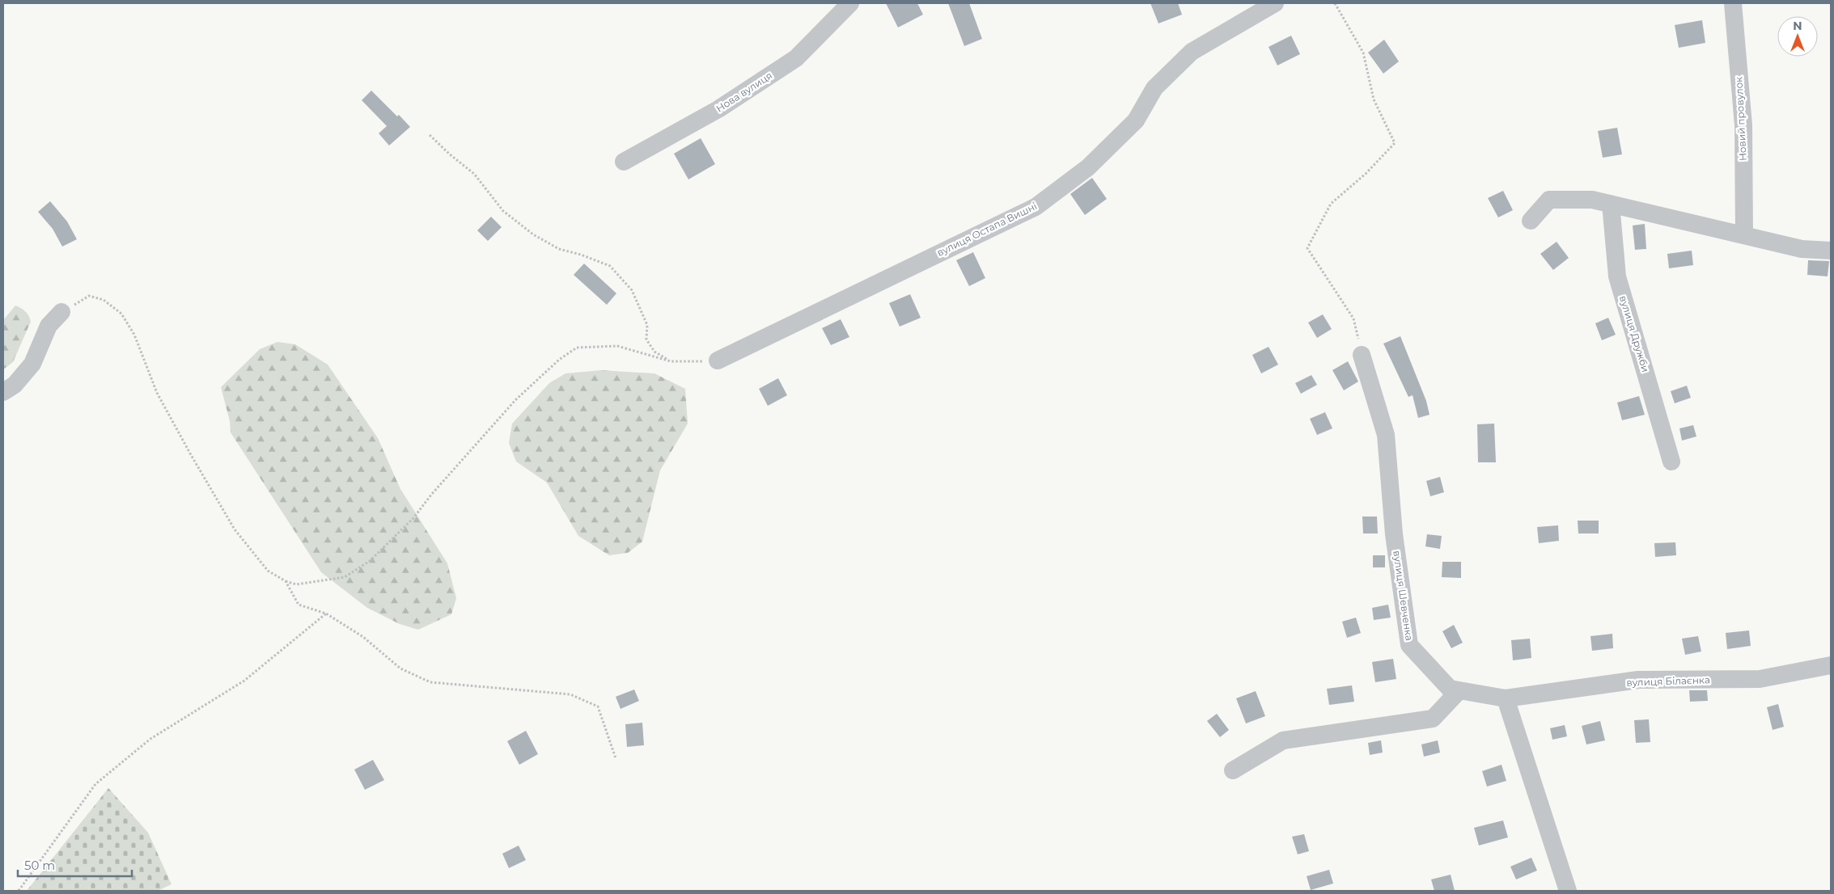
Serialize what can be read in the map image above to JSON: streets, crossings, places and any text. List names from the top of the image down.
{
  "streets": {
    "street": [
      "Нова вулиця",
      "Новий провулок",
      "вулиця Остапа Вишні",
      "вулиця Дружби",
      "вулиця Шевченка",
      "вулиця Білаєнка"
    ]
  },
  "crossings": [
    ["вулиця Шевченка", "вулиця Білаєнка"]
  ],
  "scale_bar": "50 m",
  "north": "top"
}
